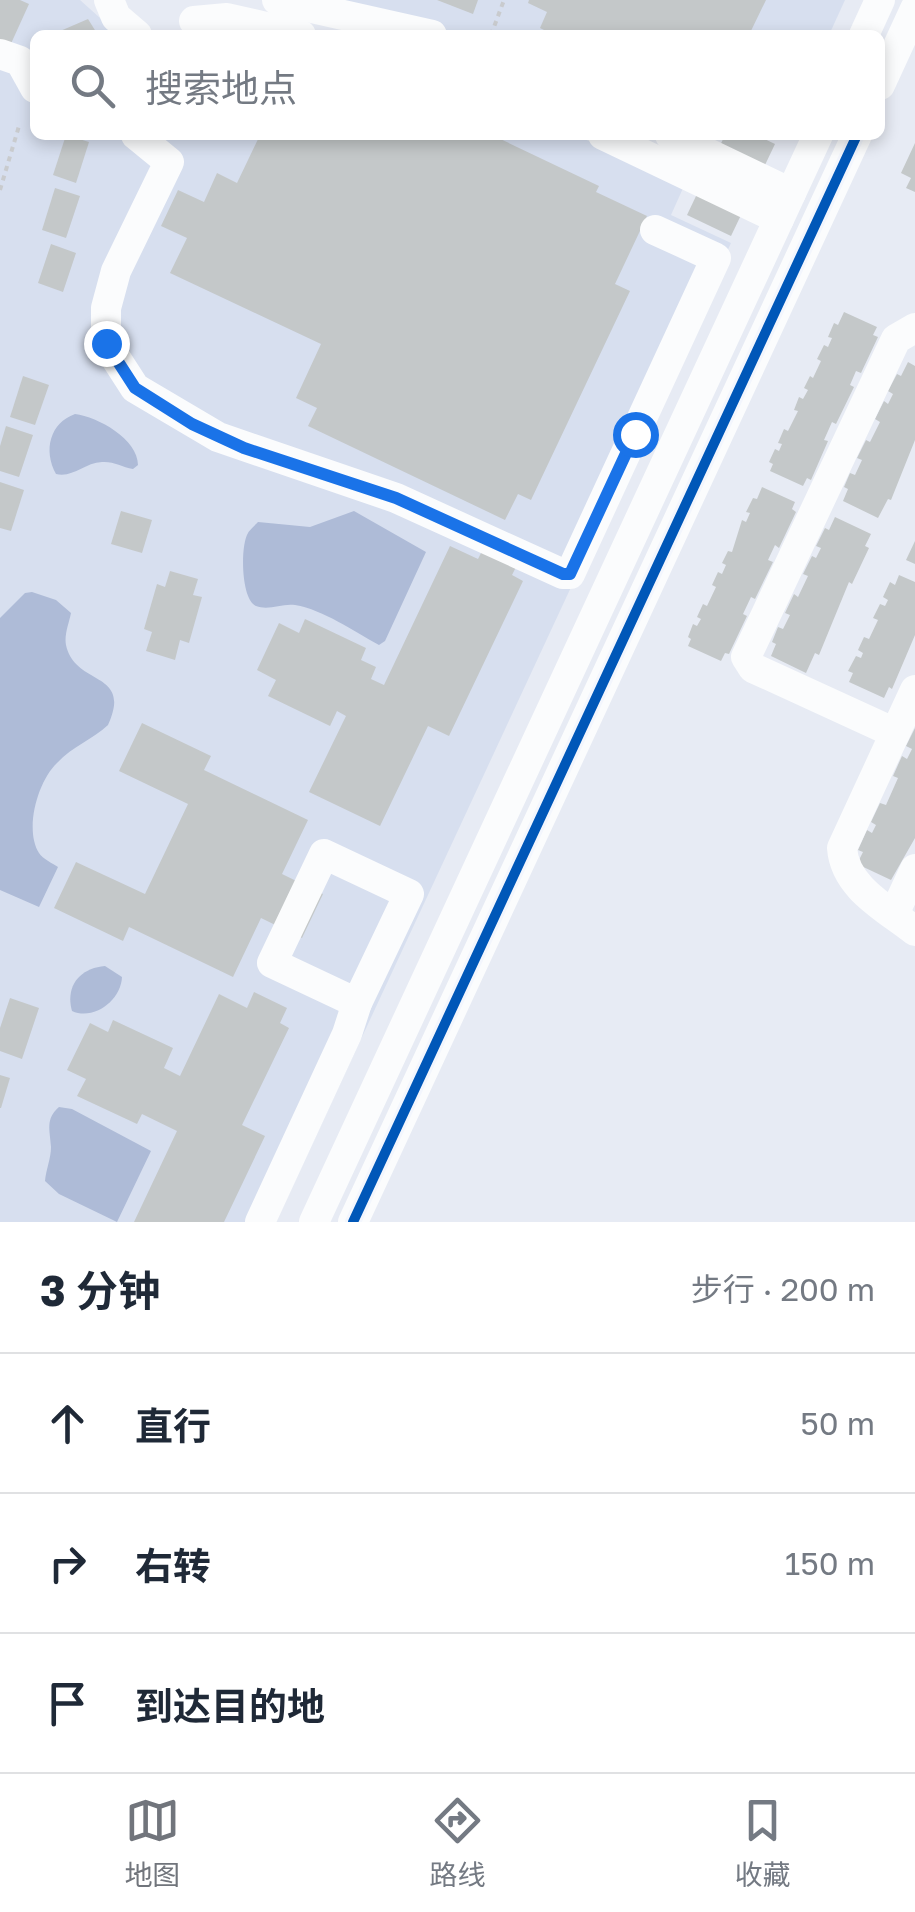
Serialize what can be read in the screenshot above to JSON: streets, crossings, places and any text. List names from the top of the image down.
{
  "page": {
    "search": "搜索地点",
    "heading": ["3 分钟", "步行 · 200 m"],
    "list": [
      ["直行", "50 m"],
      ["右转", "150 m"],
      "到达目的地"
    ],
    "nav": ["地图", "路线", "收藏"]
  }
}
